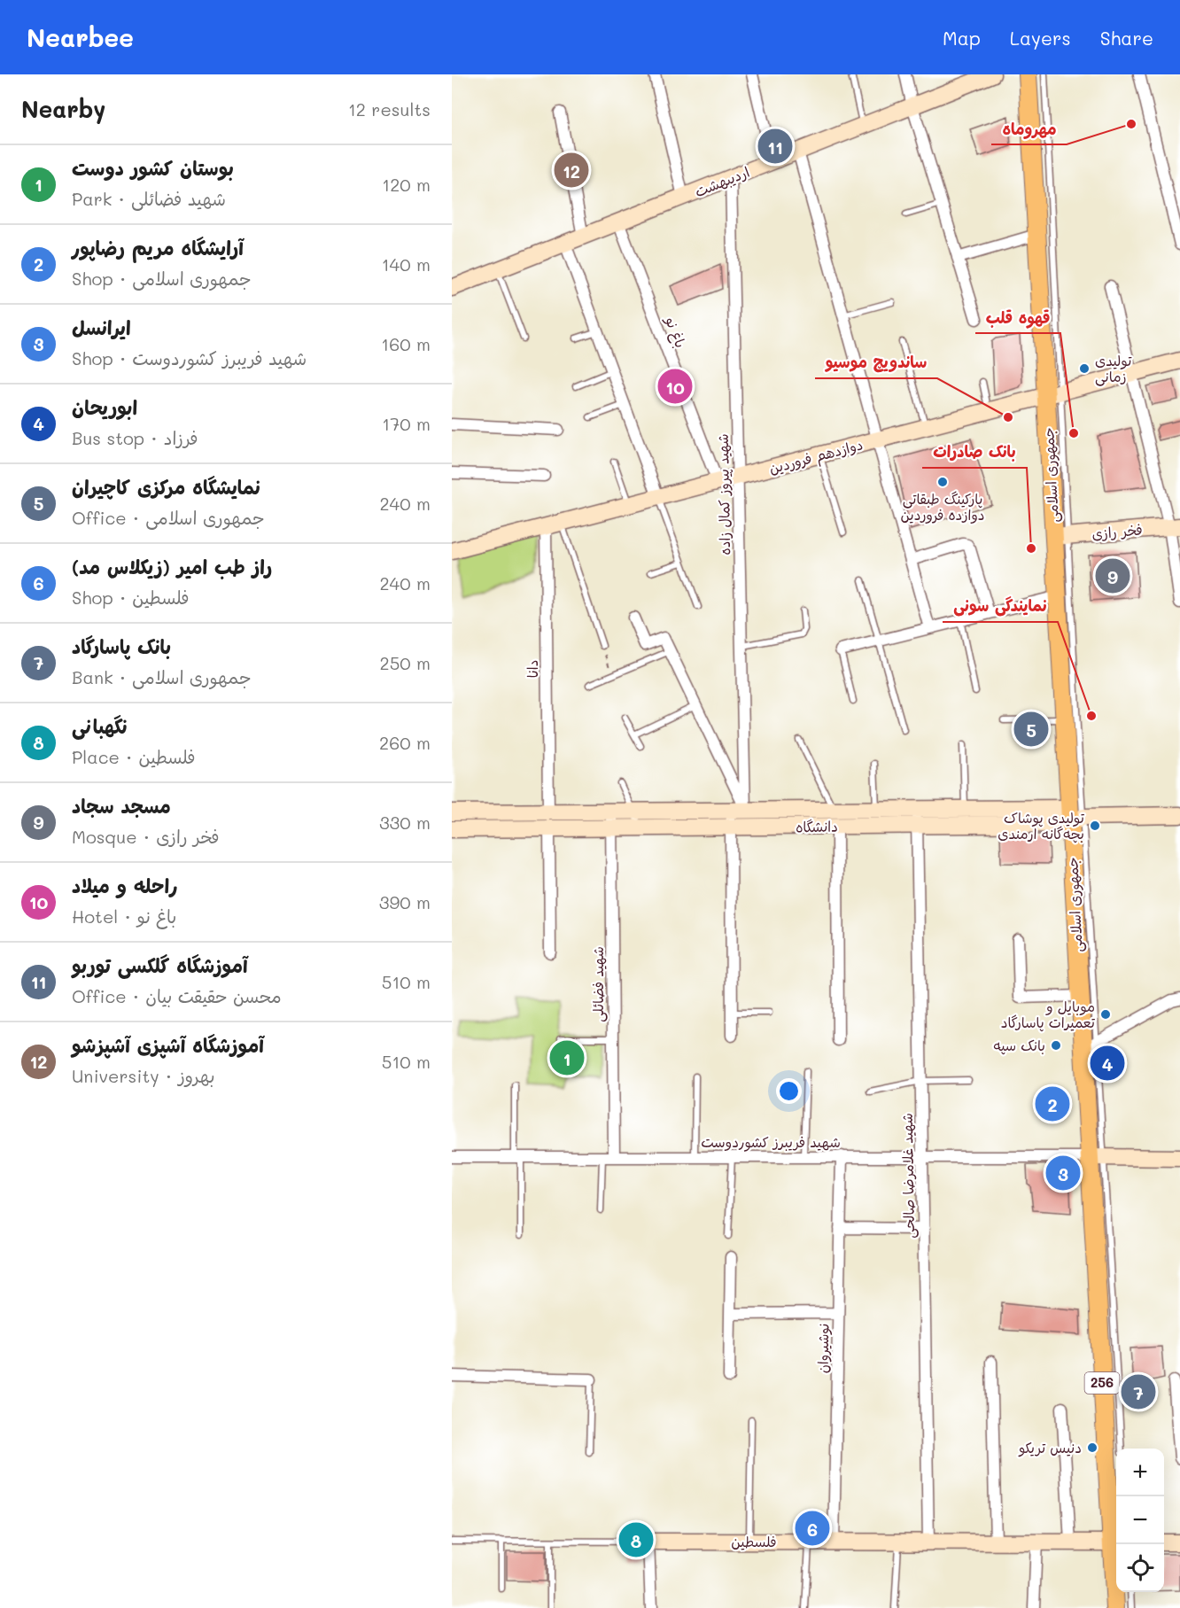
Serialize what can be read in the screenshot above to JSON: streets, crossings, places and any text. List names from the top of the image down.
{
  "streets": {
    "main road": [
      "اردیبهشت",
      "دوازدهم فروردین",
      "جمهوری اسلامی",
      "فخر رازی",
      "دانشگاه",
      "256",
      "فلسطین"
    ],
    "street": [
      "باغ نو",
      "شهید پیروز کمال زاده",
      "دانا",
      "شهید فضائلی",
      "شهید فریبرز کشوردوست",
      "شهید غلامرضا صالحی",
      "نوشیروان"
    ]
  },
  "crossings": [
    ["اردیبهشت", "باغ نو"],
    ["اردیبهشت", "شهید پیروز کمال زاده"],
    ["باغ نو", "دوازدهم فروردین"],
    ["دوازدهم فروردین", "جمهوری اسلامی"],
    ["دوازدهم فروردین", "شهید پیروز کمال زاده"],
    ["دوازدهم فروردین", "دانا"],
    ["جمهوری اسلامی", "فخر رازی"],
    ["جمهوری اسلامی", "دانشگاه"],
    ["جمهوری اسلامی", "شهید فریبرز کشوردوست"],
    ["جمهوری اسلامی", "فلسطین"],
    ["شهید پیروز کمال زاده", "دانشگاه"],
    ["دانا", "دانشگاه"],
    ["دانشگاه", "شهید فضائلی"],
    ["دانشگاه", "شهید غلامرضا صالحی"],
    ["شهید فضائلی", "شهید فریبرز کشوردوست"],
    ["شهید فریبرز کشوردوست", "شهید غلامرضا صالحی"],
    ["شهید فریبرز کشوردوست", "نوشیروان"],
    ["شهید غلامرضا صالحی", "فلسطین"],
    ["نوشیروان", "فلسطین"]
  ],
  "places": [
    "مهروماه",
    "تولیدی زمانی",
    "ساندویچ موسیو",
    "قهوه قلب",
    "پارکینگ طبقاتی دوازده فروردین",
    "بانک صادرات",
    "نمایندگی سونی",
    "تولیدی پوشاک بچه‌گانه ارمندی",
    "موبایل و تعمیرات پاسارگاد",
    "بانک سپه",
    "دنیس تریکو"
  ],
  "page": {
    "header": "Nearbee",
    "nav": ["Map", "Layers", "Share"],
    "heading": ["Nearby", "12 results"],
    "pins": [
      "11",
      "12",
      "10",
      "9",
      "5",
      "1",
      "4",
      "2",
      "3",
      "7",
      "6",
      "8"
    ],
    "list": [
      {
        "mark": "1",
        "name": "بوستان کشور دوست",
        "note": "Park · شهید فضائلی",
        "value": "120 m"
      },
      {
        "mark": "2",
        "name": "آرایشگاه مریم رضاپور",
        "note": "Shop · جمهوری اسلامی",
        "value": "140 m"
      },
      {
        "mark": "3",
        "name": "ایرانسل",
        "note": "Shop · شهید فریبرز کشوردوست",
        "value": "160 m"
      },
      {
        "mark": "4",
        "name": "ابوریحان",
        "note": "Bus stop · فرزاد",
        "value": "170 m"
      },
      {
        "mark": "5",
        "name": "نمایشگاه مرکزی کاچیران",
        "note": "Office · جمهوری اسلامی",
        "value": "240 m"
      },
      {
        "mark": "6",
        "name": "راز طب امیر (زیکلاس مد)",
        "note": "Shop · فلسطین",
        "value": "240 m"
      },
      {
        "mark": "7",
        "name": "بانک پاسارگاد",
        "note": "Bank · جمهوری اسلامی",
        "value": "250 m"
      },
      {
        "mark": "8",
        "name": "نگهبانی",
        "note": "Place · فلسطین",
        "value": "260 m"
      },
      {
        "mark": "9",
        "name": "مسجد سجاد",
        "note": "Mosque · فخر رازی",
        "value": "330 m"
      },
      {
        "mark": "10",
        "name": "راحله و میلاد",
        "note": "Hotel · باغ نو",
        "value": "390 m"
      },
      {
        "mark": "11",
        "name": "آموزشگاه گلکسی توربو",
        "note": "Office · محسن حقیقت بیان",
        "value": "510 m"
      },
      {
        "mark": "12",
        "name": "آموزشگاه آشپزی آشپزشو",
        "note": "University · بهروز",
        "value": "510 m"
      }
    ],
    "map_buttons": ["+", "−"]
  }
}
